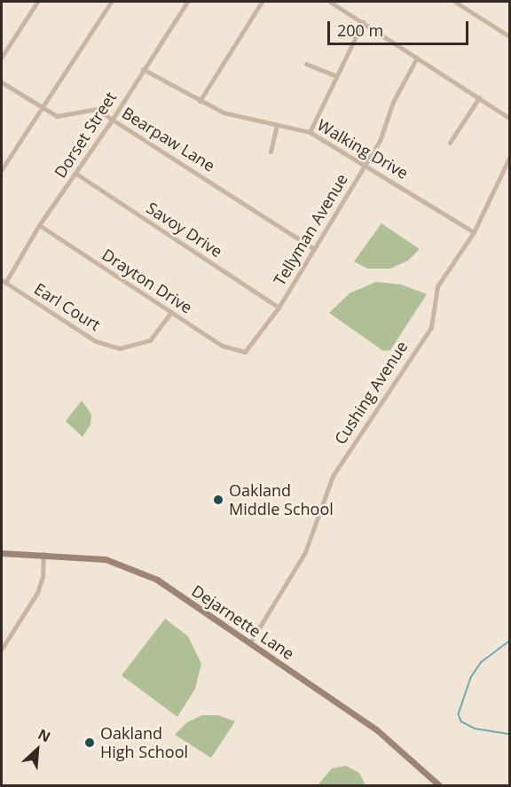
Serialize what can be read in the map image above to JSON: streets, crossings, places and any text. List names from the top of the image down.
{
  "streets": {
    "main road": ["Dejarnette Lane"],
    "street": [
      "Dorset Street",
      "Bearpaw Lane",
      "Walking Drive",
      "Savoy Drive",
      "Tellyman Avenue",
      "Drayton Drive",
      "Earl Court",
      "Cushing Avenue"
    ]
  },
  "crossings": [
    ["Dorset Street", "Bearpaw Lane"],
    ["Dorset Street", "Walking Drive"],
    ["Dorset Street", "Savoy Drive"],
    ["Dorset Street", "Drayton Drive"],
    ["Dorset Street", "Earl Court"],
    ["Bearpaw Lane", "Tellyman Avenue"],
    ["Walking Drive", "Tellyman Avenue"],
    ["Walking Drive", "Cushing Avenue"],
    ["Savoy Drive", "Tellyman Avenue"],
    ["Tellyman Avenue", "Drayton Drive"],
    ["Drayton Drive", "Earl Court"],
    ["Cushing Avenue", "Dejarnette Lane"]
  ],
  "places": ["Oakland Middle School", "Oakland High School"],
  "scale_bar": "200 m",
  "north": "top right"
}
